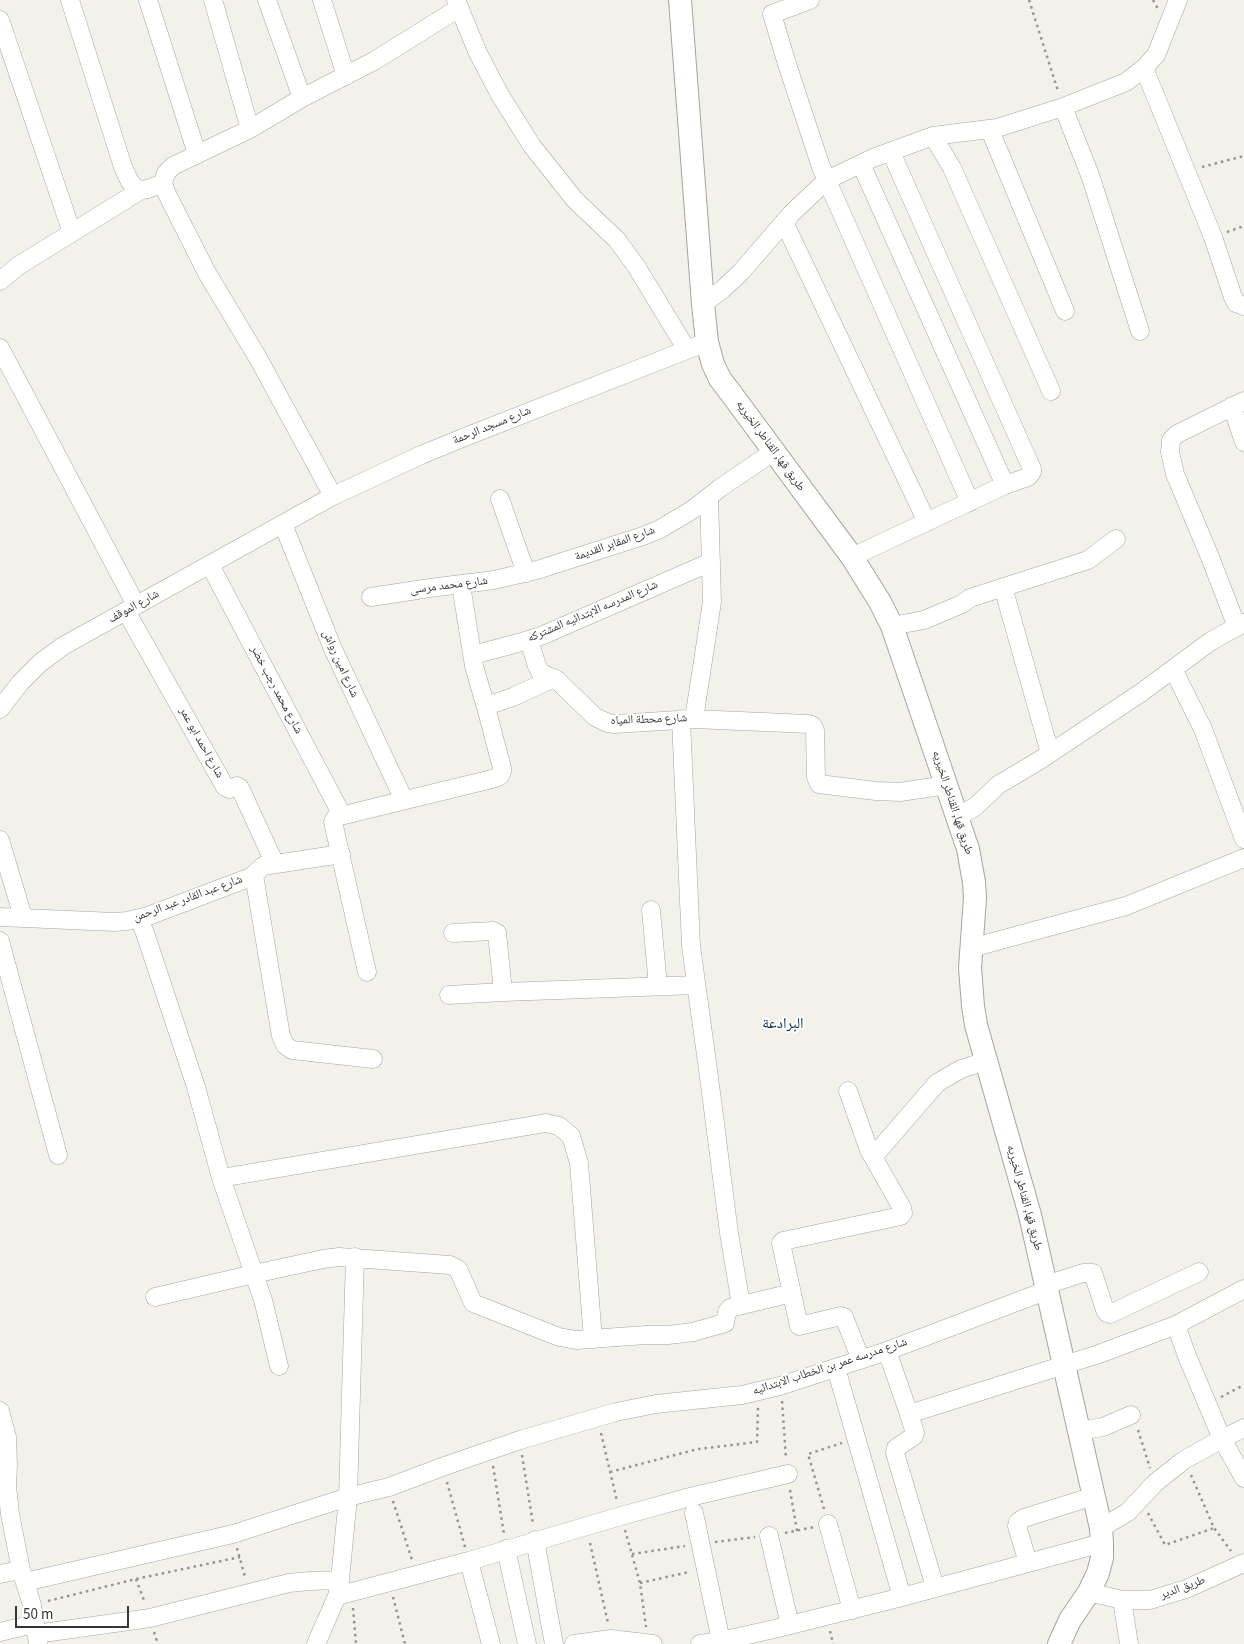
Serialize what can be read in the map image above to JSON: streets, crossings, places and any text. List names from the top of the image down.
{
  "streets": {
    "street": [
      "شارع مسجد الرحمة",
      "طريق قها, القناطر الخيريه",
      "شارع المقابر القديمة",
      "شارع محمد مرسى",
      "شارع الموقف",
      "شارع المدرسه الابتدائيه المشتركه",
      "شارع امين رواش",
      "شارع محمد رجب خضر",
      "شارع محطة المياه",
      "شارع احمد ابو عمر",
      "شارع عبد القادر عبد الرحمن",
      "شارع مدرسه عمر بن الخطاب الابتدائيه",
      "طريق الدير"
    ]
  },
  "crossings": [
    ["شارع مسجد الرحمة", "طريق قها, القناطر الخيريه"],
    ["شارع مسجد الرحمة", "شارع الموقف"],
    ["شارع مسجد الرحمة", "شارع امين رواش"],
    ["طريق قها, القناطر الخيريه", "شارع المقابر القديمة"],
    ["طريق قها, القناطر الخيريه", "شارع محطة المياه"],
    ["طريق قها, القناطر الخيريه", "شارع مدرسه عمر بن الخطاب الابتدائيه"],
    ["طريق قها, القناطر الخيريه", "طريق الدير"],
    ["شارع المقابر القديمة", "شارع محمد مرسى"],
    ["شارع الموقف", "شارع امين رواش"],
    ["شارع الموقف", "شارع محمد رجب خضر"],
    ["شارع الموقف", "شارع احمد ابو عمر"],
    ["شارع المدرسه الابتدائيه المشتركه", "شارع محطة المياه"],
    ["شارع احمد ابو عمر", "شارع عبد القادر عبد الرحمن"]
  ],
  "districts": ["البرادعة"],
  "scale_bar": "50 m"
}
